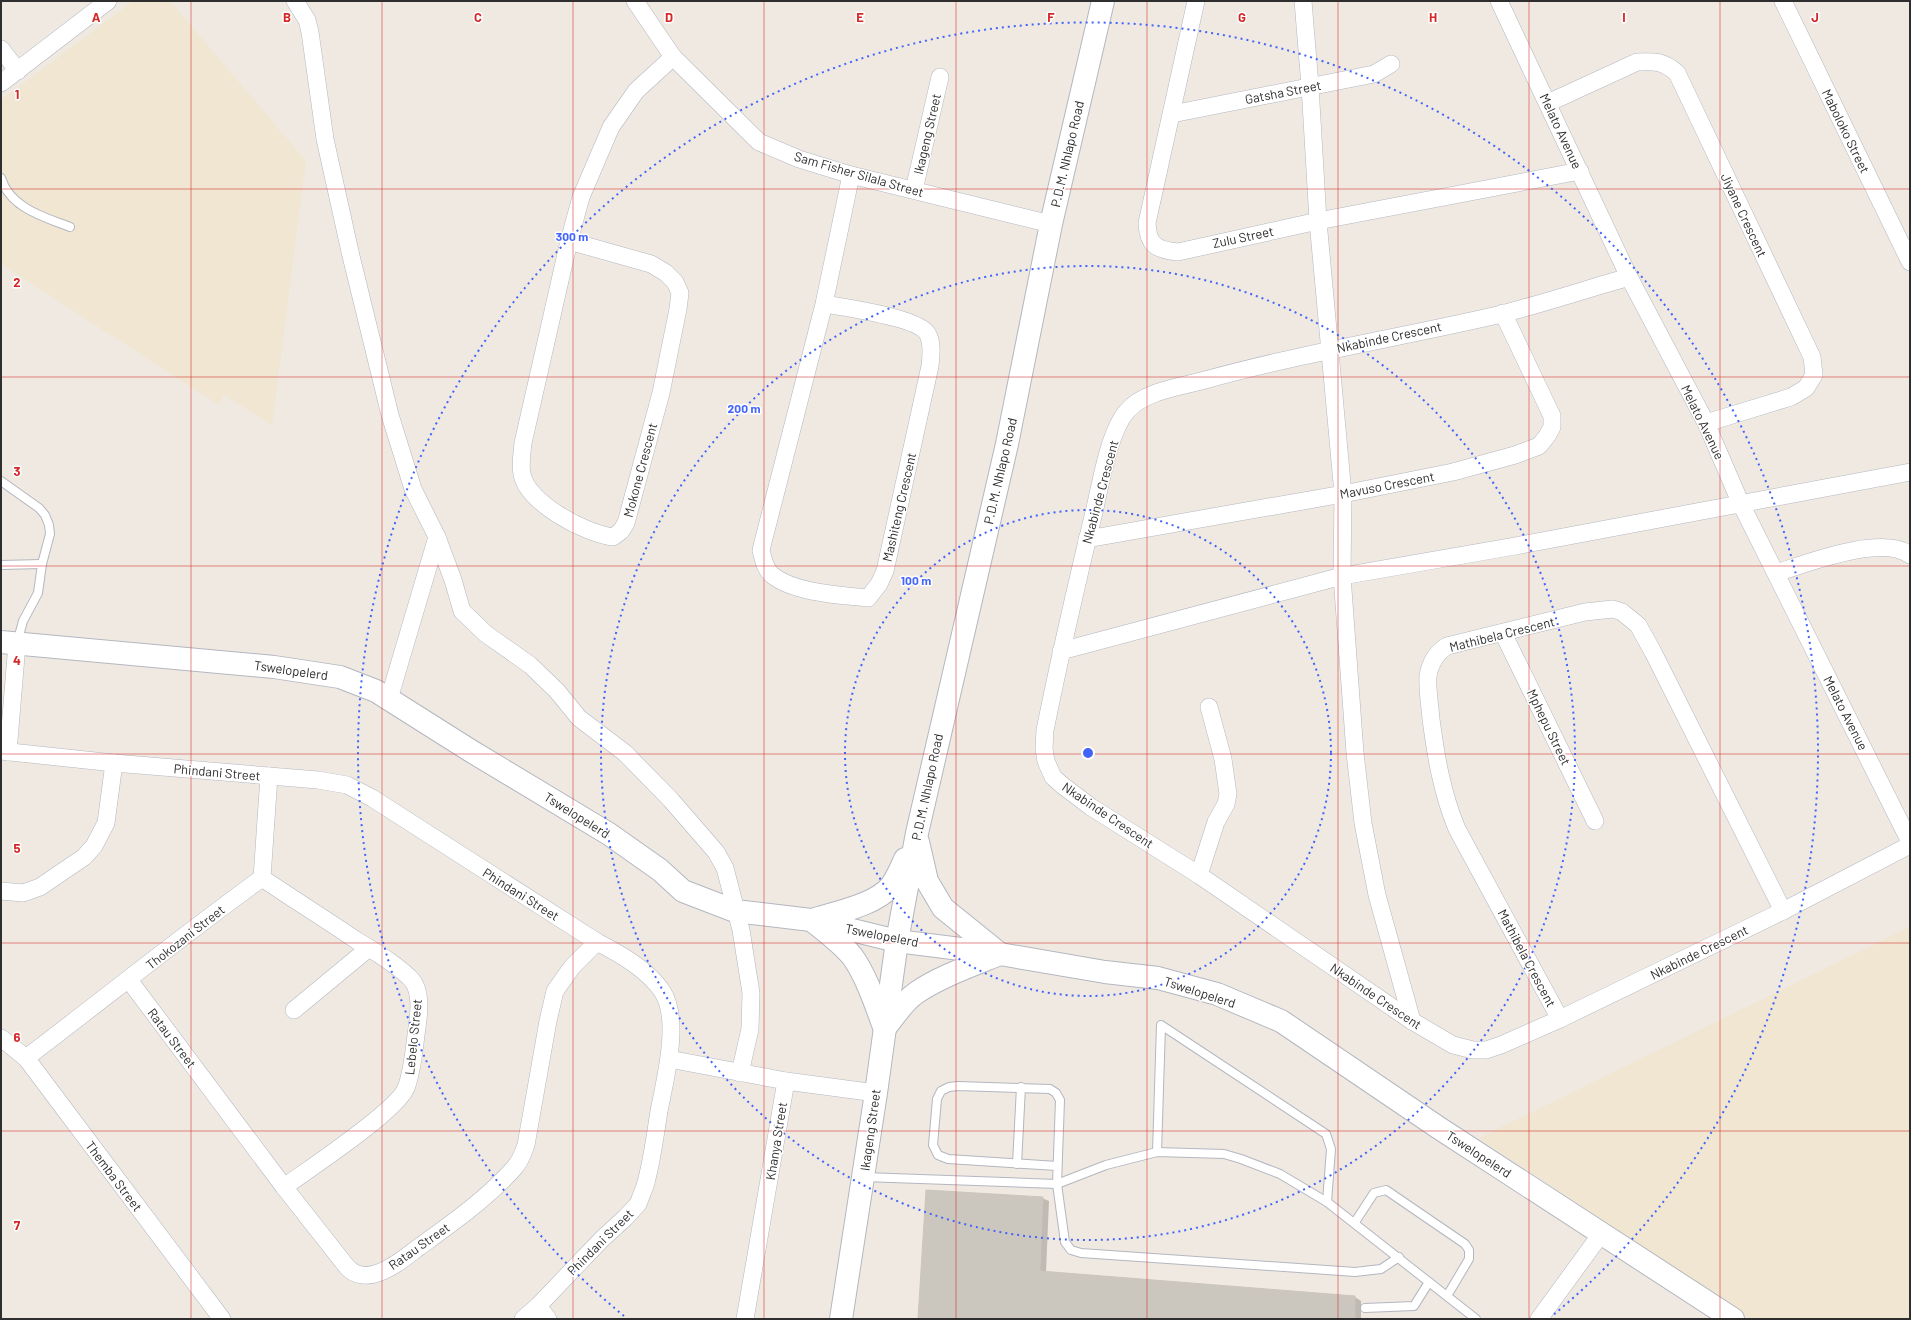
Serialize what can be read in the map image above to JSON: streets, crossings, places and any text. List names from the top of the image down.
{
  "streets": {
    "street": [
      "Gatsha Street",
      "Melato Avenue",
      "Maboloko Street",
      "Ikageng Street",
      "P.D.M. Nhlapo Road",
      "Sam Fisher Silala Street",
      "Jiyane Crescent",
      "Zulu Street",
      "Nkabinde Crescent",
      "Mokone Crescent",
      "Mavuso Crescent",
      "Mashiteng Crescent",
      "Mathibela Crescent",
      "Tswelopelerd",
      "Mphepu Street",
      "Phindani Street",
      "Thokozani Street",
      "Lebelo Street",
      "Ratau Street",
      "Khanya Street",
      "Themba Street"
    ]
  },
  "crossings": [
    ["Gatsha Street", "Zulu Street"],
    ["Melato Avenue", "Jiyane Crescent"],
    ["Melato Avenue", "Zulu Street"],
    ["Melato Avenue", "Nkabinde Crescent"],
    ["Ikageng Street", "P.D.M. Nhlapo Road"],
    ["Ikageng Street", "Sam Fisher Silala Street"],
    ["Ikageng Street", "Tswelopelerd"],
    ["P.D.M. Nhlapo Road", "Sam Fisher Silala Street"],
    ["P.D.M. Nhlapo Road", "Tswelopelerd"],
    ["Sam Fisher Silala Street", "Mokone Crescent"],
    ["Sam Fisher Silala Street", "Mashiteng Crescent"],
    ["Nkabinde Crescent", "Mavuso Crescent"],
    ["Nkabinde Crescent", "Mathibela Crescent"],
    ["Mathibela Crescent", "Mphepu Street"],
    ["Phindani Street", "Ratau Street"],
    ["Thokozani Street", "Lebelo Street"],
    ["Thokozani Street", "Ratau Street"],
    ["Thokozani Street", "Themba Street"],
    ["Lebelo Street", "Ratau Street"]
  ],
  "grid": {
    "columns": [
      "A",
      "B",
      "C",
      "D",
      "E",
      "F",
      "G",
      "H",
      "I",
      "J"
    ],
    "rows": [
      "1",
      "2",
      "3",
      "4",
      "5",
      "6",
      "7"
    ]
  },
  "rings": ["300 m", "200 m", "100 m"]
}
